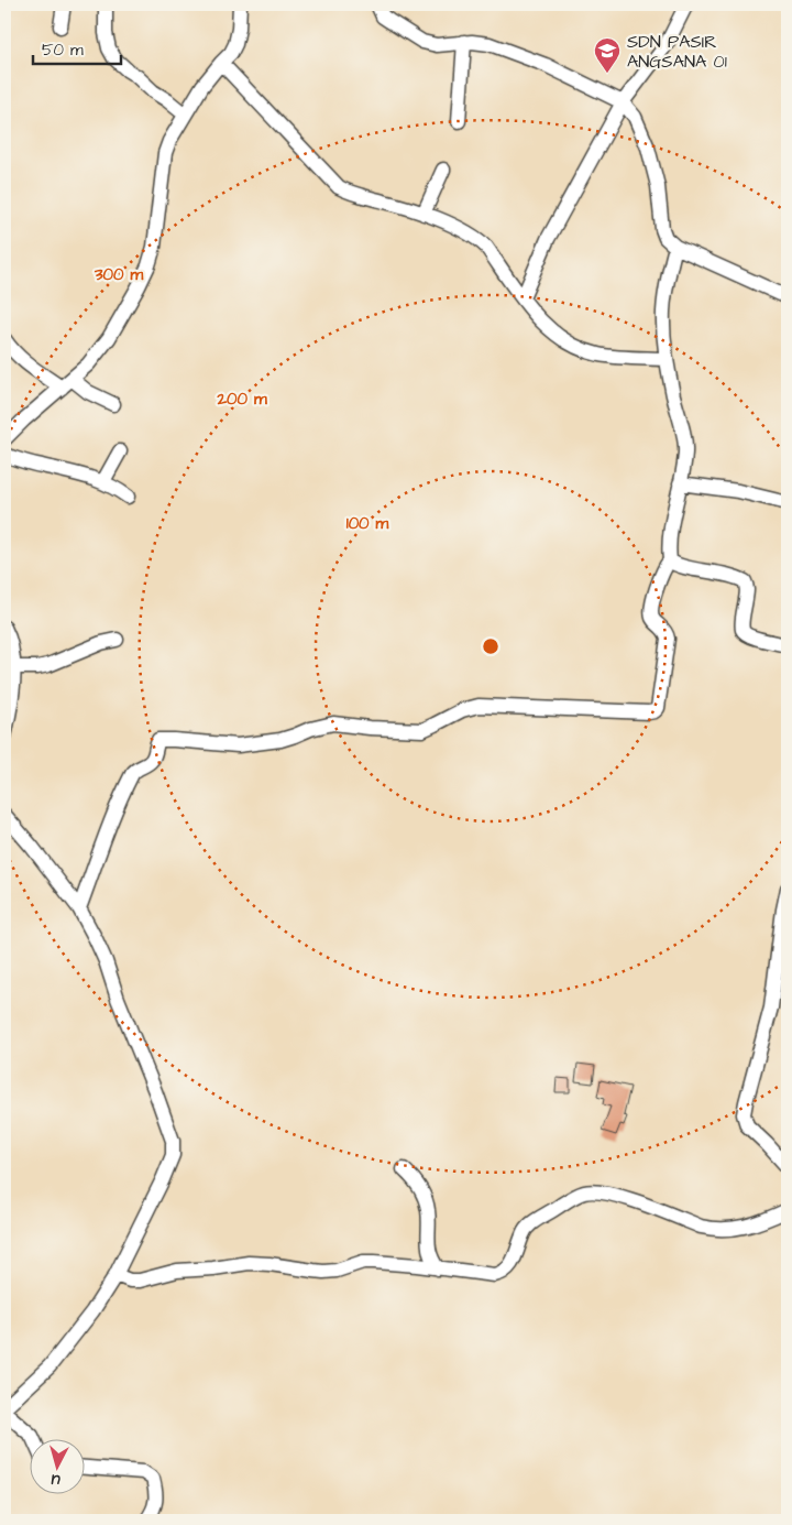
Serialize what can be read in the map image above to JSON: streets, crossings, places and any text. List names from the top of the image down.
{
  "places": {
    "school or university": ["SDN PASIR ANGSANA 01"]
  },
  "scale_bar": "50 m",
  "north": "bottom",
  "rings": ["300 m", "200 m", "100 m"]
}
